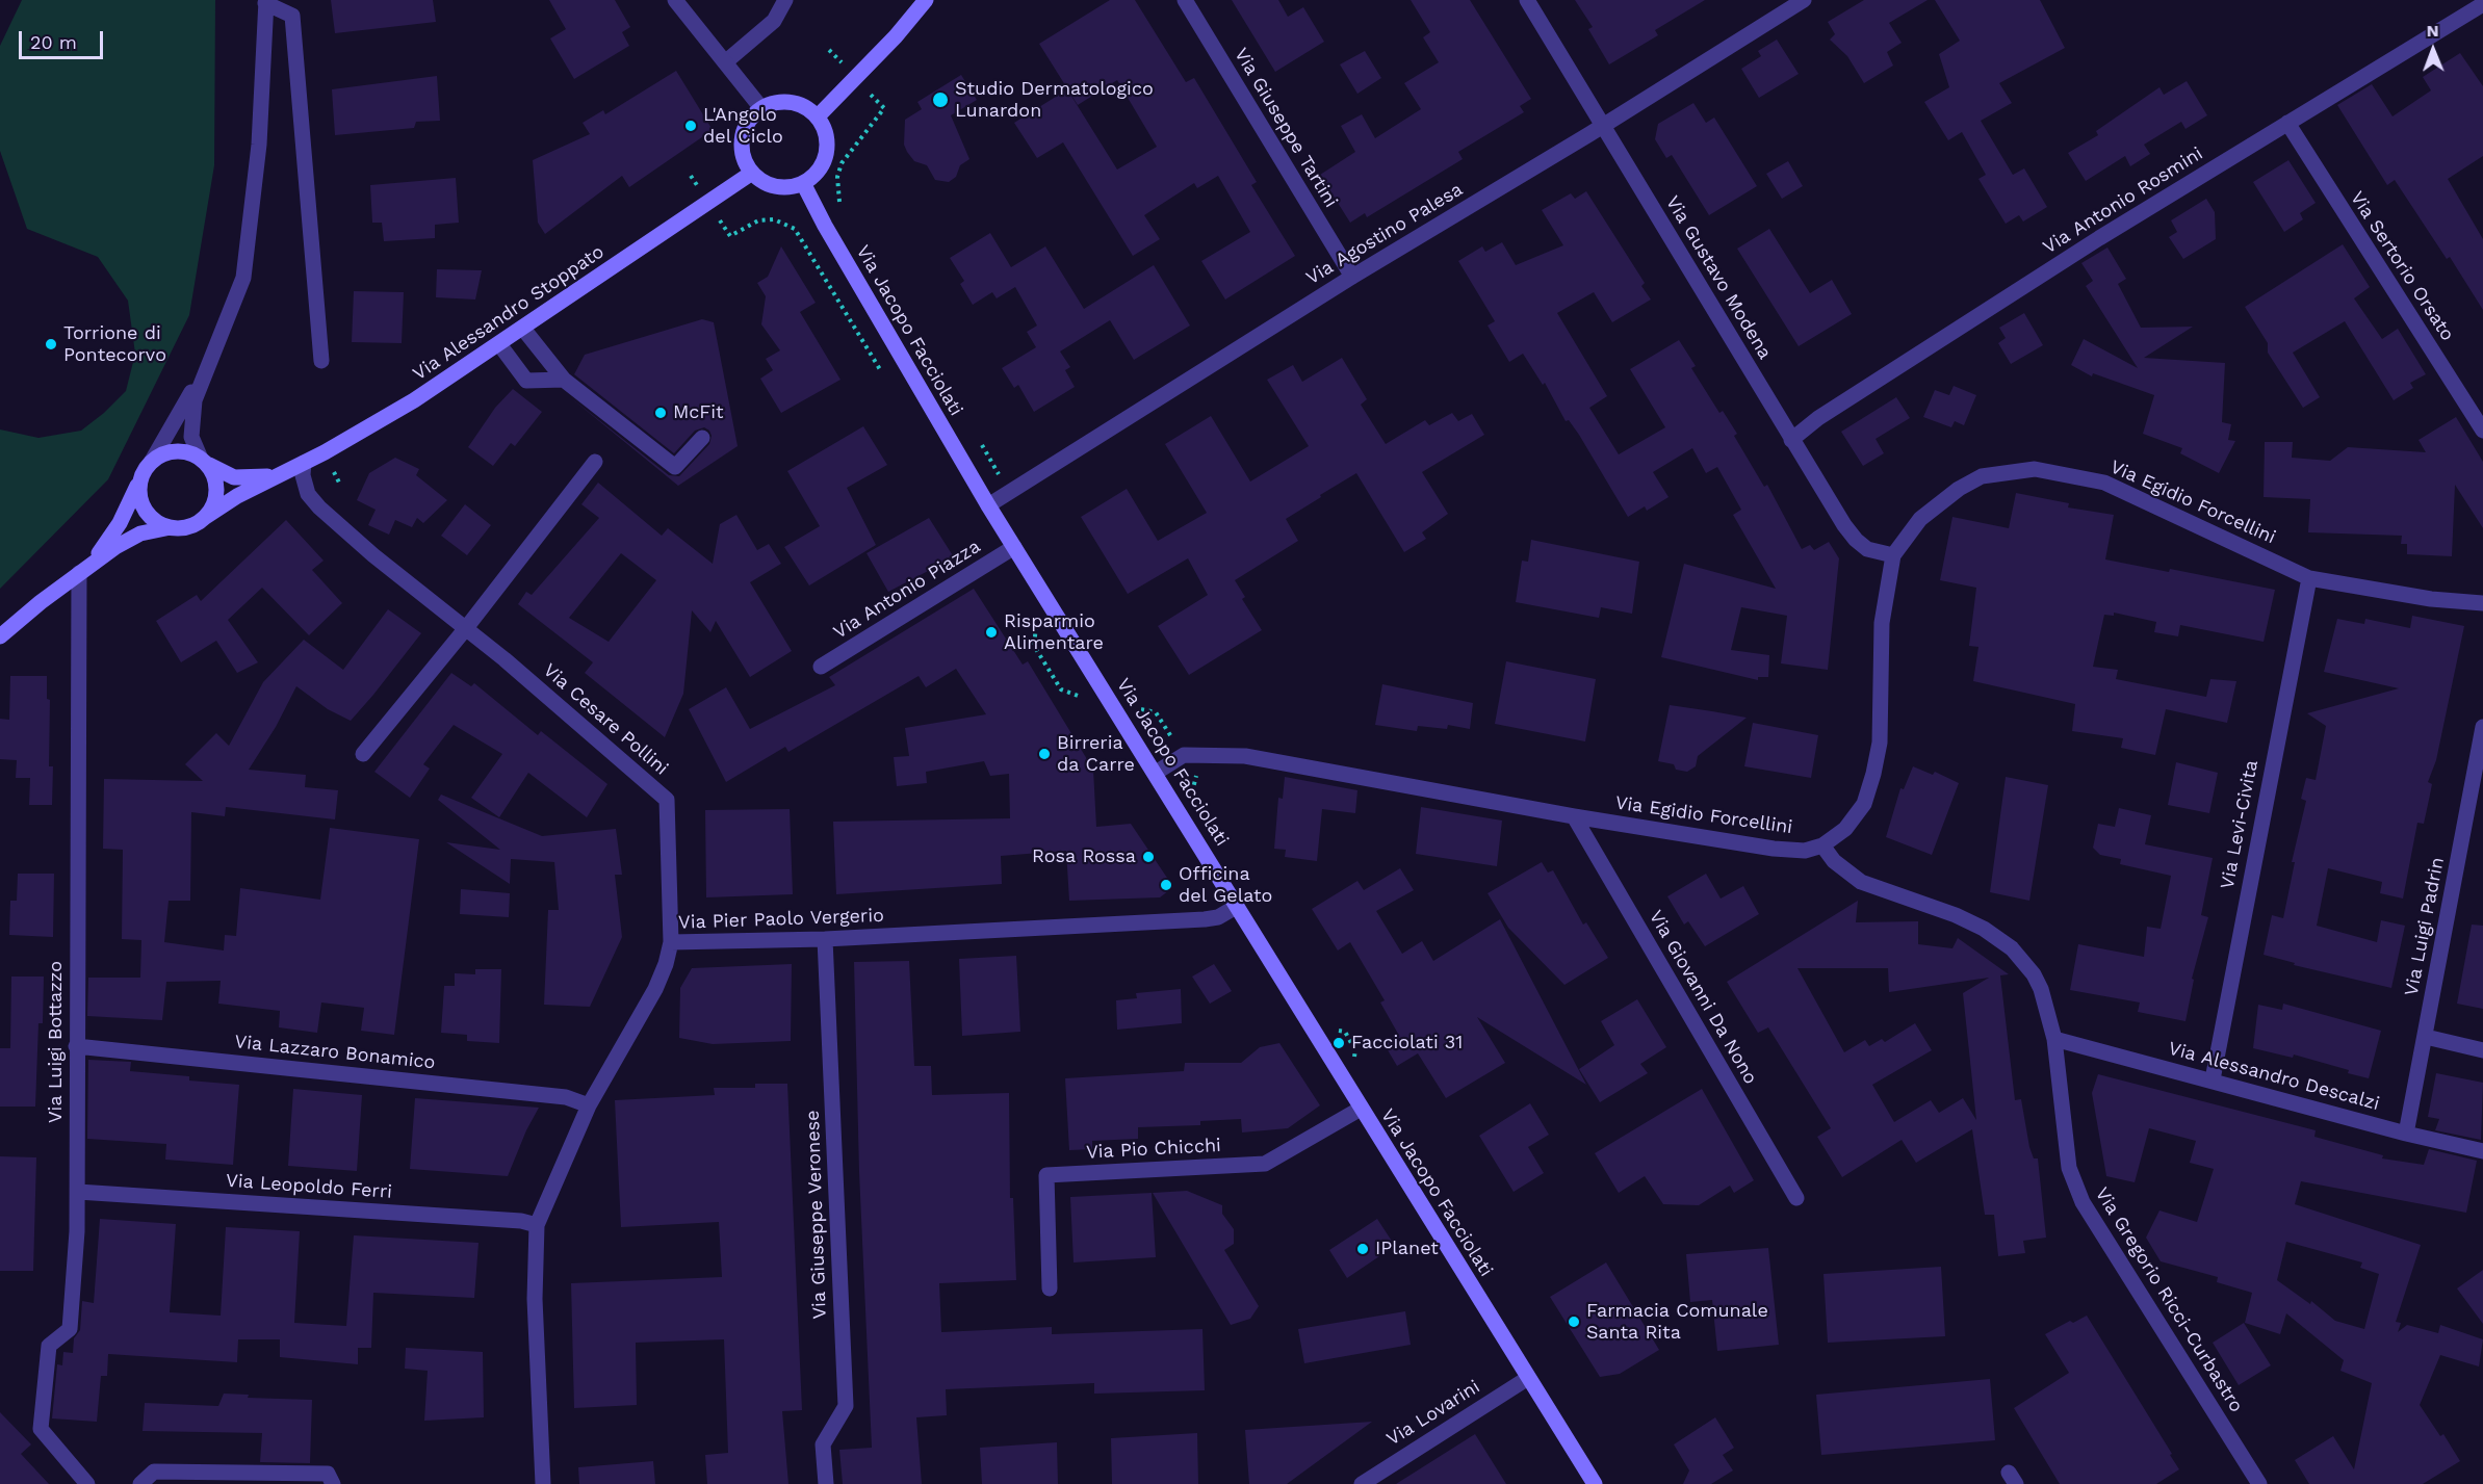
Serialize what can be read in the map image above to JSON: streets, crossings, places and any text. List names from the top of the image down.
{
  "streets": {
    "main road": ["Via Alessandro Stoppato", "Via Jacopo Facciolati"],
    "street": [
      "Via Giuseppe Tartini",
      "Via Antonio Rosmini",
      "Via Agostino Palesa",
      "Via Sertorio Orsato",
      "Via Gustavo Modena",
      "Via Egidio Forcellini",
      "Via Antonio Piazza",
      "Via Cesare Pollini",
      "Via Levi-Civita",
      "Via Pier Paolo Vergerio",
      "Via Luigi Padrin",
      "Via Giovanni Da Nono",
      "Via Luigi Bottazzo",
      "Via Lazzaro Bonamico",
      "Via Alessandro Descalzi",
      "Via Pio Chicchi",
      "Via Leopoldo Ferri",
      "Via Giuseppe Veronese",
      "Via Gregorio Ricci-Curbastro",
      "Via Lovarini"
    ]
  },
  "crossings": [
    ["Via Giuseppe Tartini", "Via Agostino Palesa"],
    ["Via Antonio Rosmini", "Via Sertorio Orsato"],
    ["Via Antonio Rosmini", "Via Gustavo Modena"],
    ["Via Agostino Palesa", "Via Gustavo Modena"],
    ["Via Agostino Palesa", "Via Jacopo Facciolati"],
    ["Via Gustavo Modena", "Via Egidio Forcellini"],
    ["Via Alessandro Stoppato", "Via Jacopo Facciolati"],
    ["Via Alessandro Stoppato", "Via Cesare Pollini"],
    ["Via Jacopo Facciolati", "Via Egidio Forcellini"],
    ["Via Jacopo Facciolati", "Via Antonio Piazza"],
    ["Via Jacopo Facciolati", "Via Pier Paolo Vergerio"],
    ["Via Jacopo Facciolati", "Via Pio Chicchi"],
    ["Via Jacopo Facciolati", "Via Lovarini"],
    ["Via Egidio Forcellini", "Via Levi-Civita"],
    ["Via Egidio Forcellini", "Via Giovanni Da Nono"],
    ["Via Egidio Forcellini", "Via Gregorio Ricci-Curbastro"],
    ["Via Cesare Pollini", "Via Pier Paolo Vergerio"],
    ["Via Levi-Civita", "Via Alessandro Descalzi"],
    ["Via Pier Paolo Vergerio", "Via Lazzaro Bonamico"],
    ["Via Pier Paolo Vergerio", "Via Leopoldo Ferri"],
    ["Via Pier Paolo Vergerio", "Via Giuseppe Veronese"],
    ["Via Luigi Padrin", "Via Alessandro Descalzi"],
    ["Via Luigi Bottazzo", "Via Lazzaro Bonamico"],
    ["Via Luigi Bottazzo", "Via Leopoldo Ferri"],
    ["Via Alessandro Descalzi", "Via Gregorio Ricci-Curbastro"]
  ],
  "places": [
    "Studio Dermatologico Lunardon",
    "L'Angolo del Ciclo",
    "Torrione di Pontecorvo",
    "McFit",
    "Risparmio Alimentare",
    "Birreria da Carre",
    "Rosa Rossa",
    "Officina del Gelato",
    "Facciolati 31",
    "IPlanet",
    "Farmacia Comunale Santa Rita"
  ],
  "scale_bar": "20 m",
  "north": "top"
}
